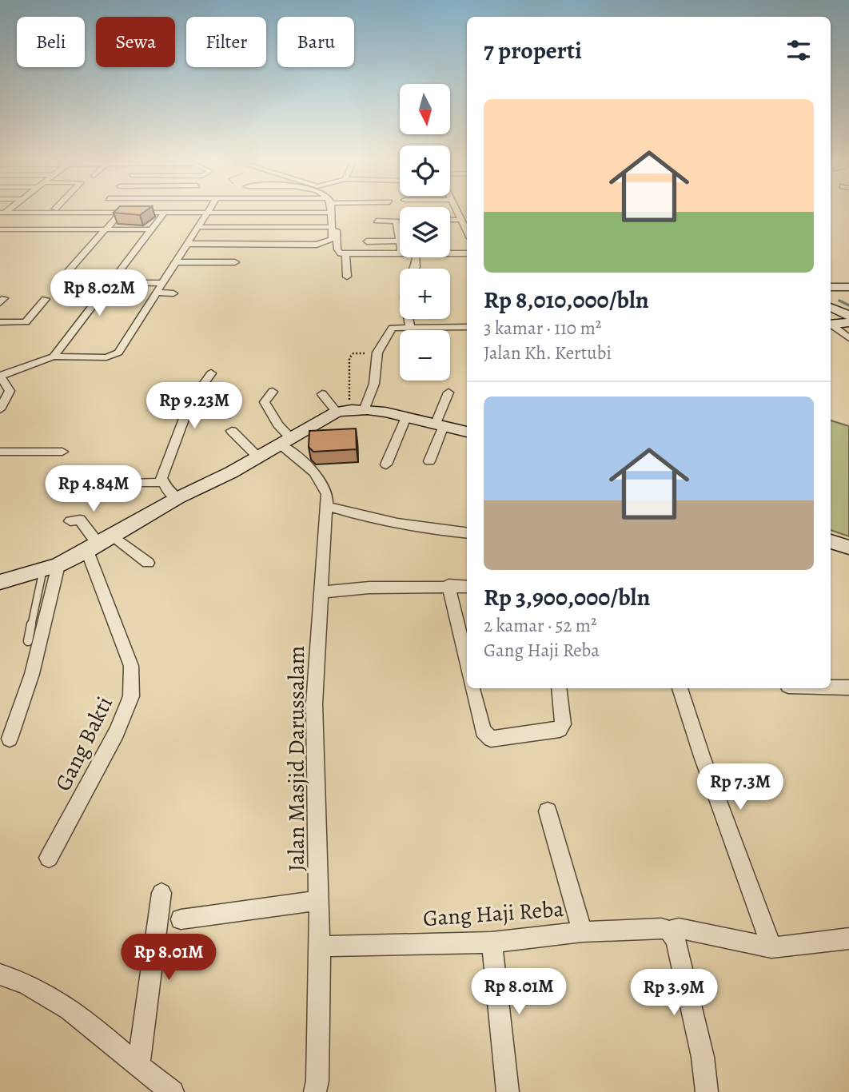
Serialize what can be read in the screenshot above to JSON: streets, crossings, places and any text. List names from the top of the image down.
{
  "streets": {
    "street": ["Gang Bakti", "Jalan Masjid Darussalam", "Gang Haji Reba"]
  },
  "crossings": [
    ["Jalan Masjid Darussalam", "Gang Haji Reba"]
  ],
  "north": "bottom",
  "page": {
    "chip": [
      "Beli",
      "Sewa",
      "Filter",
      "Baru"
    ],
    "heading": "7 properti",
    "map_buttons": ["+", "−"],
    "list": [
      {
        "name": "Rp 8,010,000/bln",
        "note": "3 kamar · 110 m² · Jalan Kh. Kertubi"
      },
      {
        "name": "Rp 3,900,000/bln",
        "note": "2 kamar · 52 m² · Gang Haji Reba"
      }
    ],
    "price": [
      "Rp 8.02M",
      "Rp 9.23M",
      "Rp 4.84M",
      "Rp 7.3M",
      "Rp 8.01M",
      "Rp 8.01M",
      "Rp 3.9M"
    ]
  }
}
